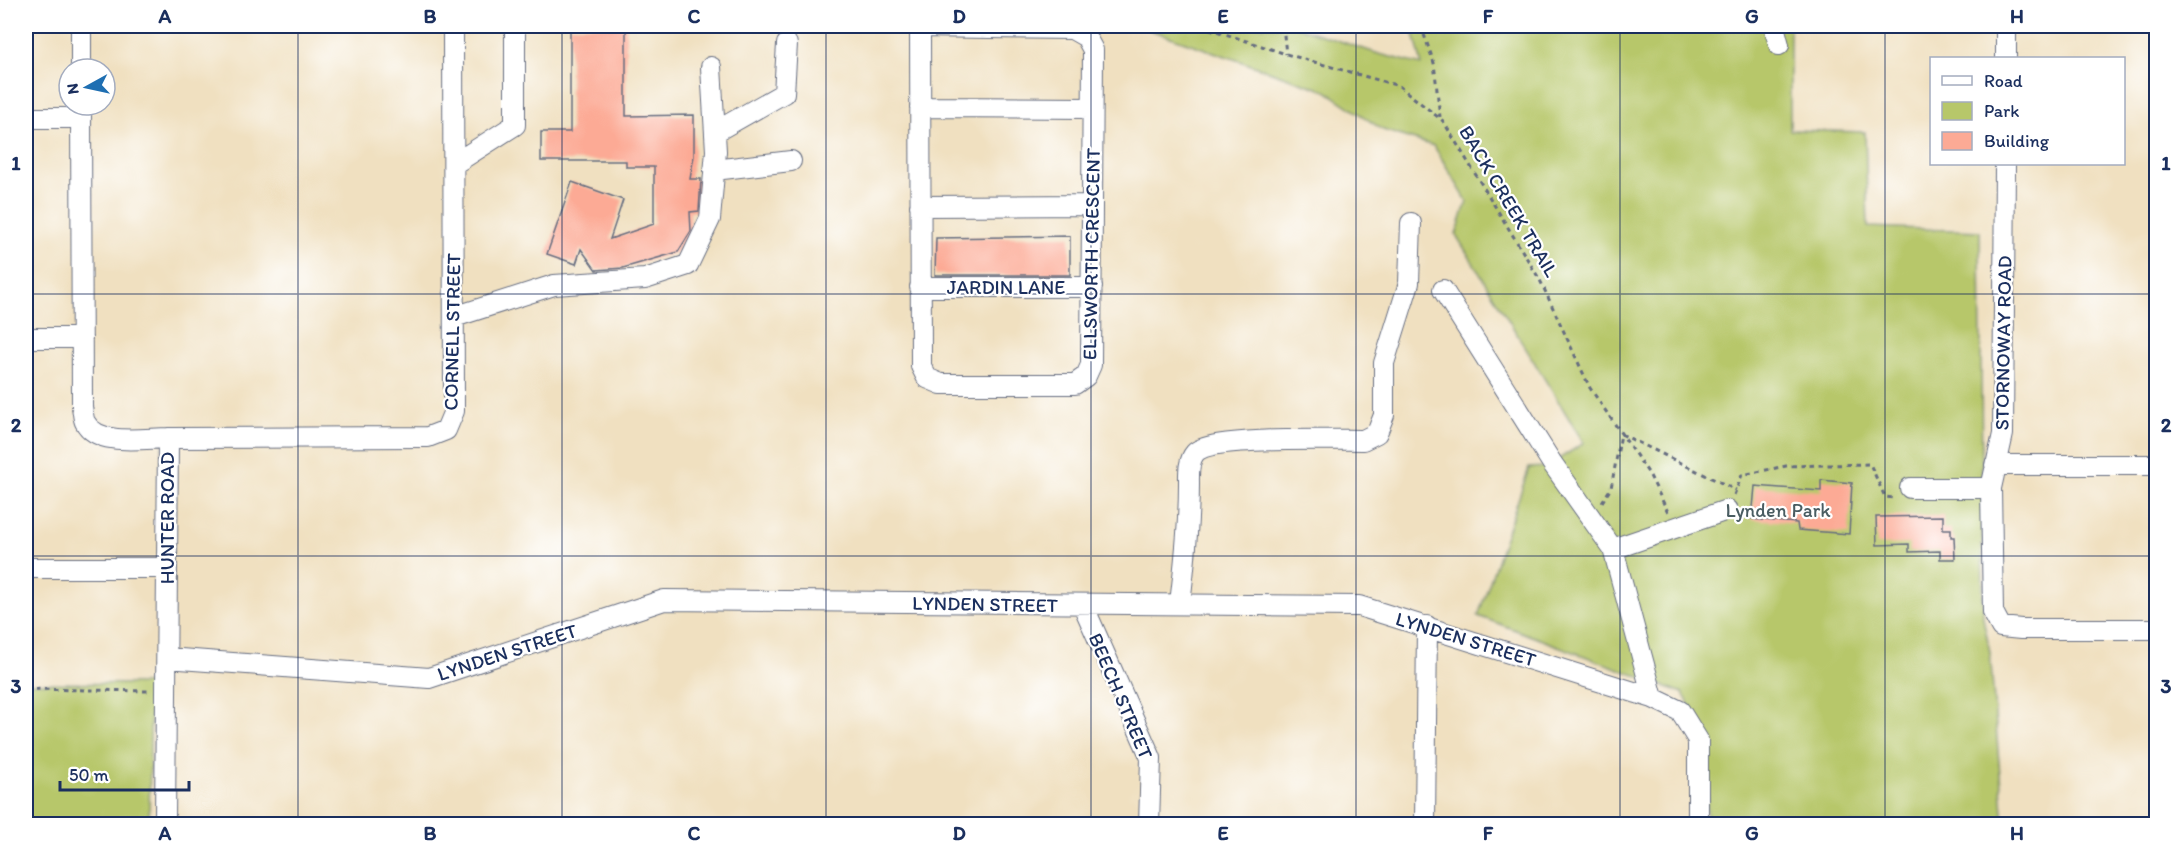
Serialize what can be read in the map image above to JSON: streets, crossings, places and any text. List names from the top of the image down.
{
  "streets": {
    "street": [
      "ELLSWORTH CRESCENT",
      "JARDIN LANE",
      "CORNELL STREET",
      "STORNOWAY ROAD",
      "HUNTER ROAD",
      "LYNDEN STREET",
      "BEECH STREET"
    ],
    "path": ["BACK CREEK TRAIL"]
  },
  "crossings": [
    ["ELLSWORTH CRESCENT", "JARDIN LANE"],
    ["CORNELL STREET", "HUNTER ROAD"],
    ["HUNTER ROAD", "LYNDEN STREET"],
    ["LYNDEN STREET", "BEECH STREET"]
  ],
  "parks": ["Lynden Park"],
  "legend": ["Road", "Park", "Building"],
  "scale_bar": "50 m",
  "north": "left",
  "grid": {
    "columns": [
      "A",
      "B",
      "C",
      "D",
      "E",
      "F",
      "G",
      "H"
    ],
    "rows": ["1", "2", "3"]
  }
}
